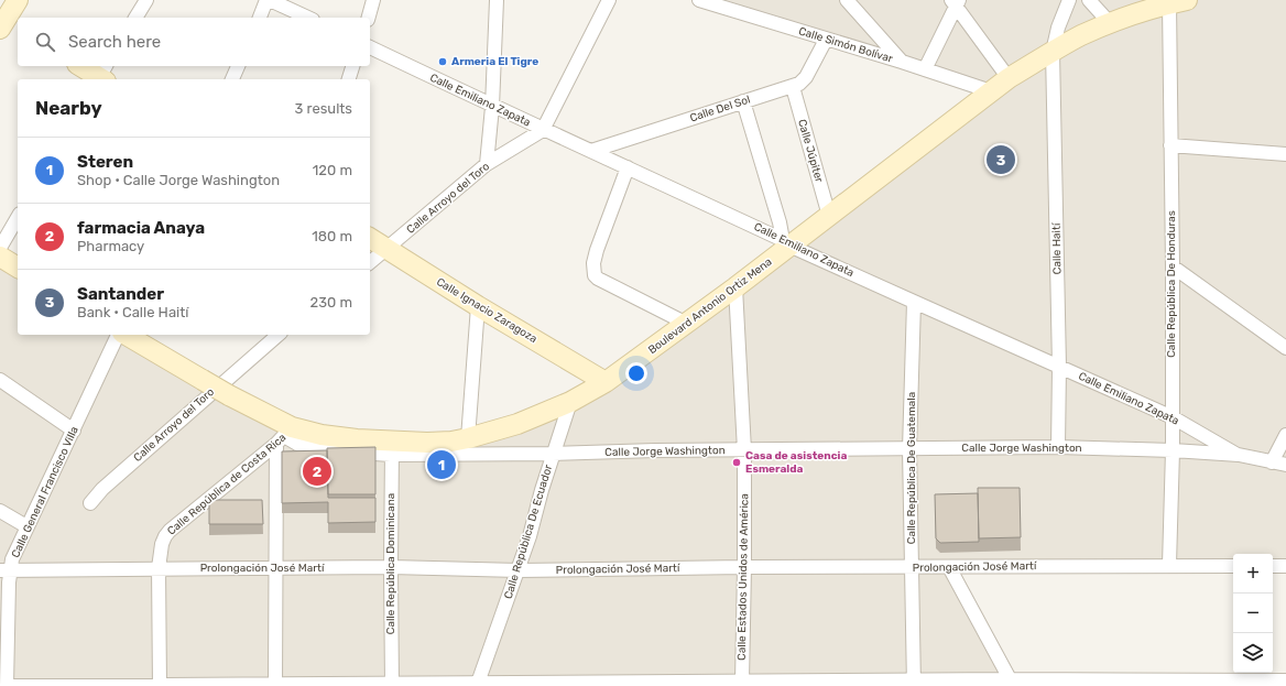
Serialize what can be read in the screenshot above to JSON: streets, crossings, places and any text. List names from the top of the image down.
{
  "streets": {
    "main road": ["Boulevard Antonio Ortiz Mena", "Calle Ignacio Zaragoza"],
    "street": [
      "Calle Simón Bolívar",
      "Calle Emiliano Zapata",
      "Calle Del Sol",
      "Calle Júpiter",
      "Calle Arroyo del Toro",
      "Calle Haití",
      "Calle República De Honduras",
      "Calle Jorge Washington",
      "Calle República De Guatemala",
      "Calle República de Costa Rica",
      "Calle General Francisco Villa",
      "Calle República De Ecuador",
      "Calle República Dominicana",
      "Prolongación José Martí",
      "Calle Estados Unidos de América"
    ]
  },
  "crossings": [
    ["Calle Simón Bolívar", "Calle Del Sol"],
    ["Calle Simón Bolívar", "Boulevard Antonio Ortiz Mena"],
    ["Calle Emiliano Zapata", "Calle Del Sol"],
    ["Calle Emiliano Zapata", "Calle Arroyo del Toro"],
    ["Calle Emiliano Zapata", "Calle Haití"],
    ["Calle Emiliano Zapata", "Calle República De Honduras"],
    ["Calle Emiliano Zapata", "Boulevard Antonio Ortiz Mena"],
    ["Calle Emiliano Zapata", "Calle Jorge Washington"],
    ["Calle Emiliano Zapata", "Calle República De Guatemala"],
    ["Calle Del Sol", "Calle Júpiter"],
    ["Calle Júpiter", "Boulevard Antonio Ortiz Mena"],
    ["Calle Arroyo del Toro", "Calle Ignacio Zaragoza"],
    ["Calle Haití", "Boulevard Antonio Ortiz Mena"],
    ["Calle Haití", "Calle Jorge Washington"],
    ["Calle República De Honduras", "Boulevard Antonio Ortiz Mena"],
    ["Calle República De Honduras", "Calle Jorge Washington"],
    ["Calle República De Honduras", "Prolongación José Martí"],
    ["Boulevard Antonio Ortiz Mena", "Calle Ignacio Zaragoza"],
    ["Boulevard Antonio Ortiz Mena", "Calle Jorge Washington"],
    ["Boulevard Antonio Ortiz Mena", "Calle República de Costa Rica"],
    ["Boulevard Antonio Ortiz Mena", "Calle República De Ecuador"],
    ["Boulevard Antonio Ortiz Mena", "Calle República Dominicana"],
    ["Boulevard Antonio Ortiz Mena", "Calle Estados Unidos de América"],
    ["Calle Jorge Washington", "Calle República De Guatemala"],
    ["Calle Jorge Washington", "Calle República De Ecuador"],
    ["Calle Jorge Washington", "Calle República Dominicana"],
    ["Calle Jorge Washington", "Calle Estados Unidos de América"],
    ["Calle República De Guatemala", "Prolongación José Martí"],
    ["Calle República de Costa Rica", "Prolongación José Martí"],
    ["Calle General Francisco Villa", "Prolongación José Martí"],
    ["Calle República De Ecuador", "Prolongación José Martí"],
    ["Calle República Dominicana", "Prolongación José Martí"],
    ["Prolongación José Martí", "Calle Estados Unidos de América"]
  ],
  "places": ["Armeria El Tigre", "Casa de asistencia Esmeralda"],
  "page": {
    "search": "Search here",
    "heading": ["Nearby", "3 results"],
    "list": [
      {
        "mark": "1",
        "name": "Steren",
        "note": "Shop · Calle Jorge Washington",
        "value": "120 m"
      },
      {
        "mark": "2",
        "name": "farmacia Anaya",
        "note": "Pharmacy",
        "value": "180 m"
      },
      {
        "mark": "3",
        "name": "Santander",
        "note": "Bank · Calle Haití",
        "value": "230 m"
      }
    ],
    "pins": ["3", "1", "2"],
    "map_buttons": ["+", "−"]
  }
}
